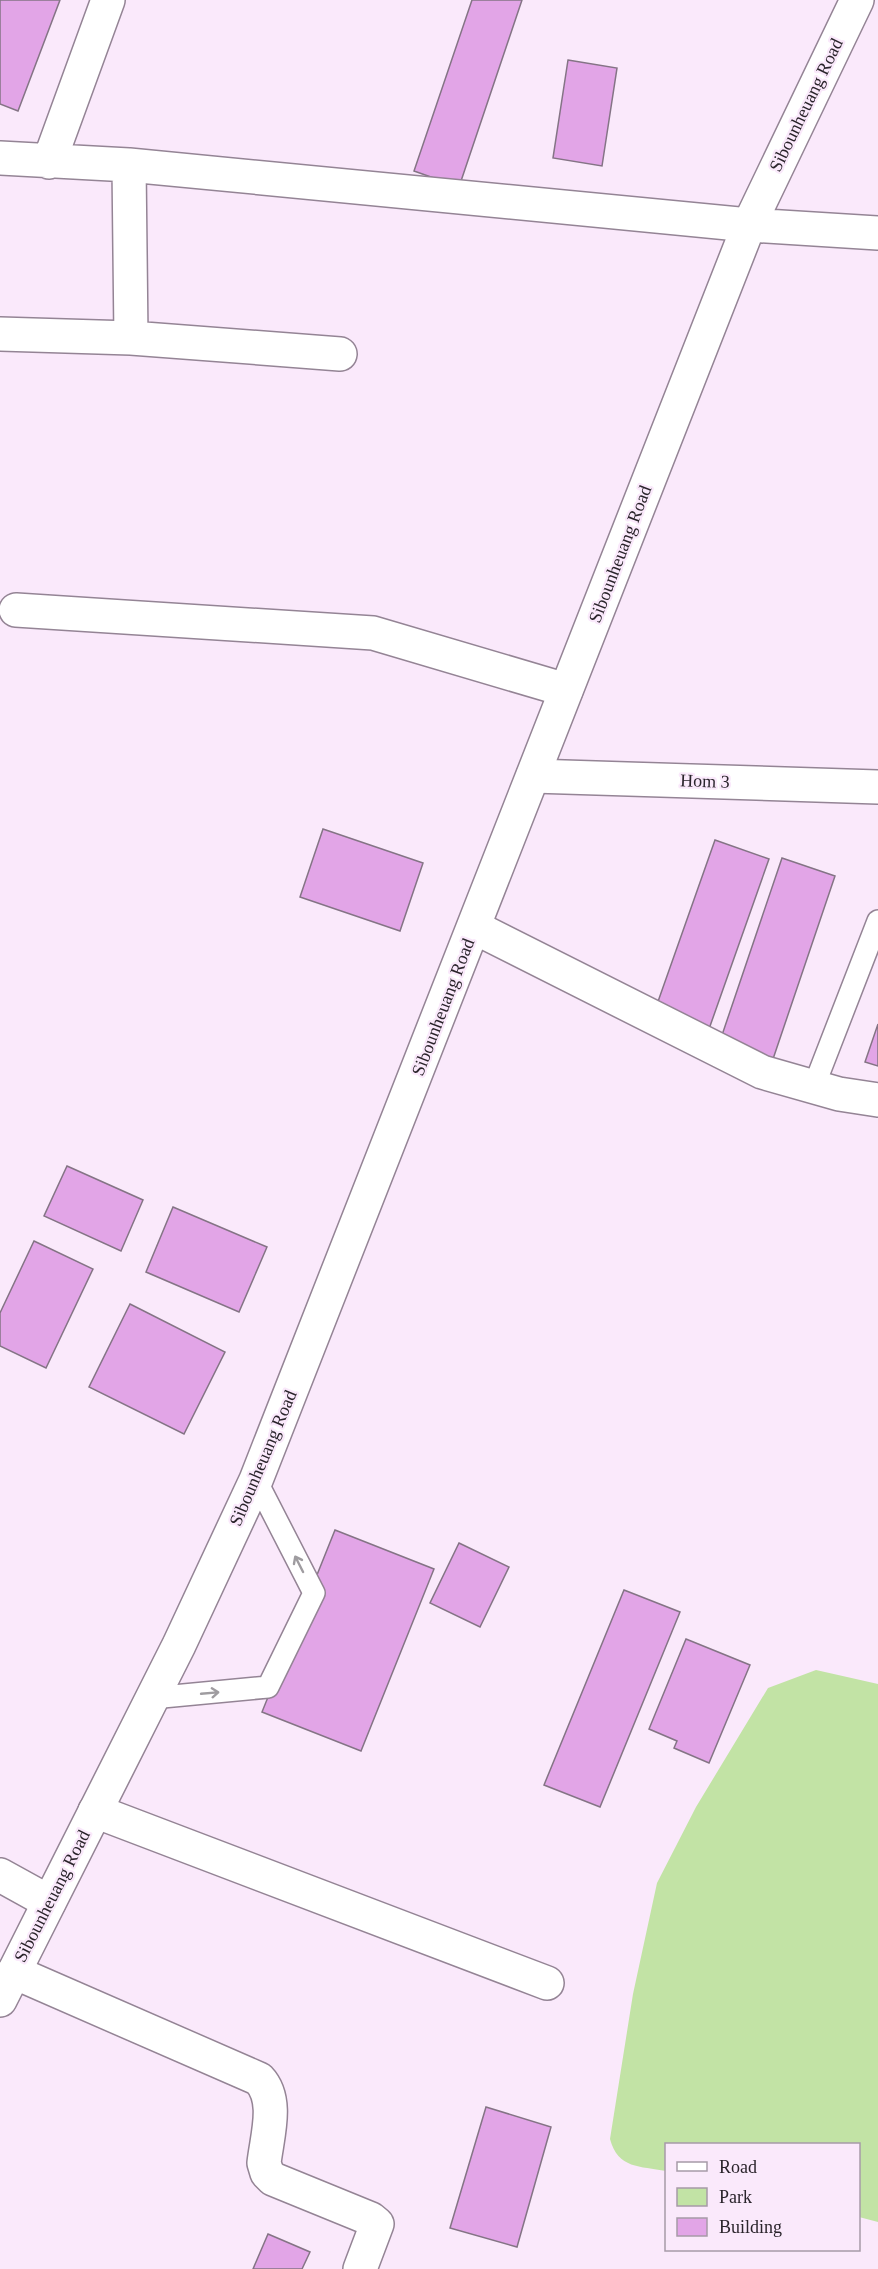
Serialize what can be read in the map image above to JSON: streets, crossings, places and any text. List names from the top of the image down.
{
  "streets": {
    "street": ["Sibounheuang Road", "Hom 3"]
  },
  "crossings": [
    ["Sibounheuang Road", "Hom 3"]
  ],
  "legend": ["Road", "Park", "Building"]
}
